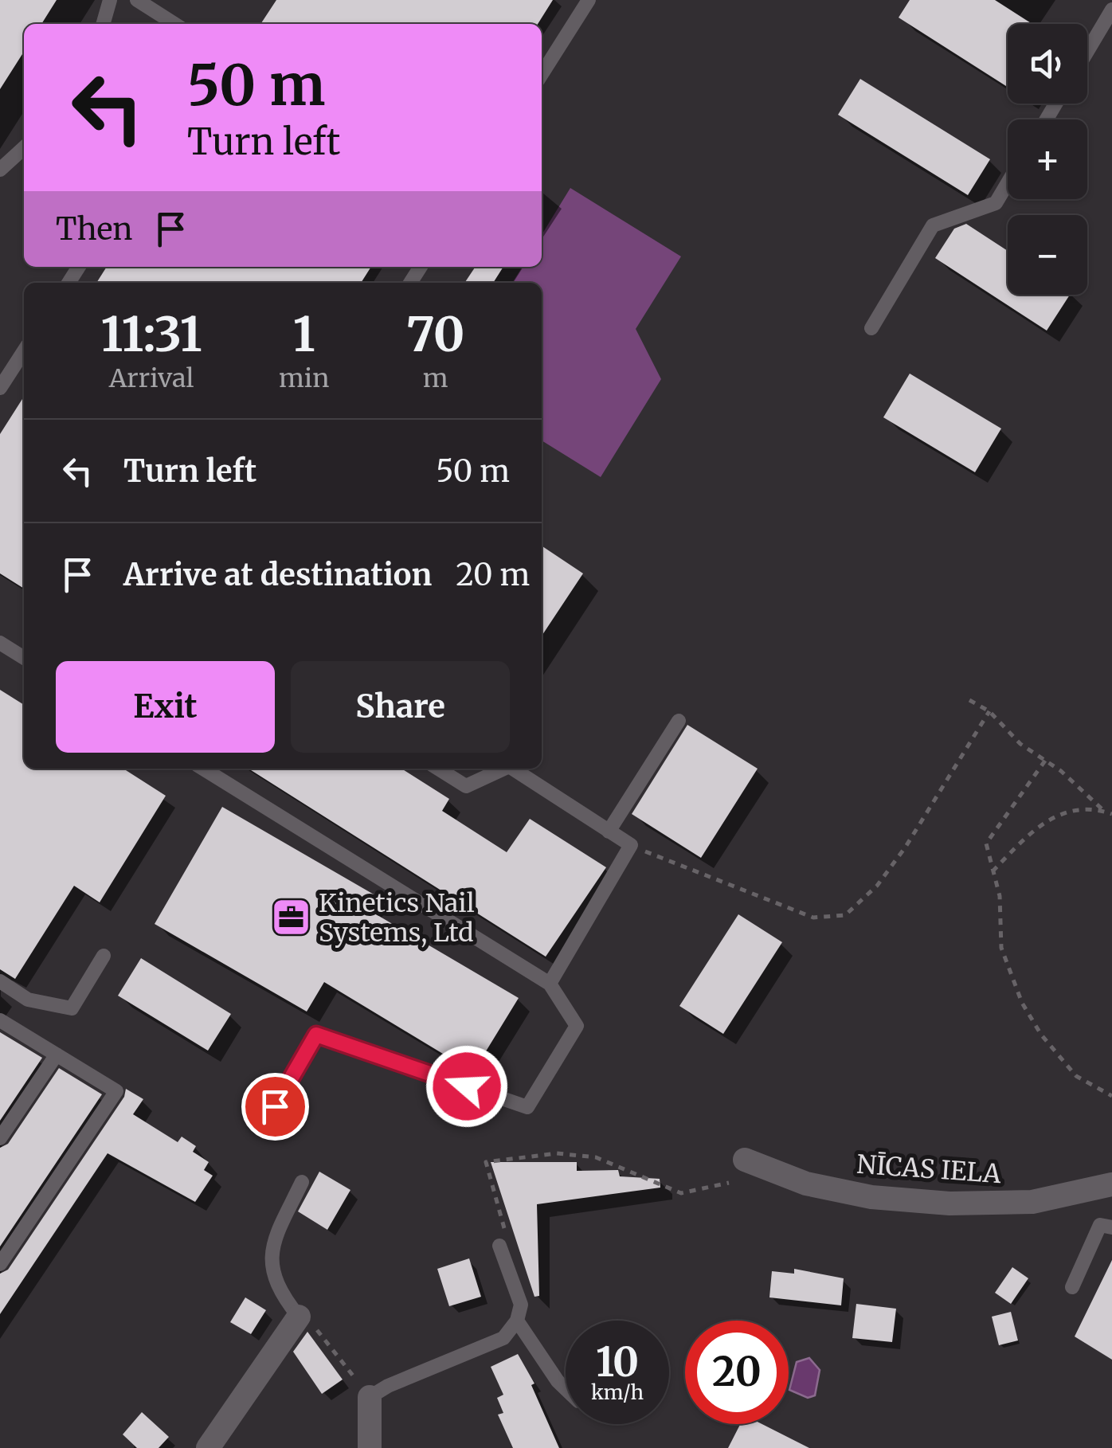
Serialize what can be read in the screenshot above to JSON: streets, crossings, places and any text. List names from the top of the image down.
{
  "streets": {
    "street": ["NĪCAS IELA"]
  },
  "places": {
    "office": ["Kinetics Nail Systems, Ltd"]
  },
  "page": {
    "map_buttons": ["+", "−"],
    "turn": ["50 m", "Turn left"],
    "then": "Then",
    "eta": [
      "11:31",
      "Arrival",
      "1",
      "min",
      "70",
      "m"
    ],
    "list": [
      {
        "name": "Turn left",
        "value": "50 m"
      },
      {
        "name": "Arrive at destination",
        "value": "20 m"
      }
    ],
    "buttons": ["Exit", "Share"],
    "speed": "10 km/h",
    "limit": "20"
  }
}
